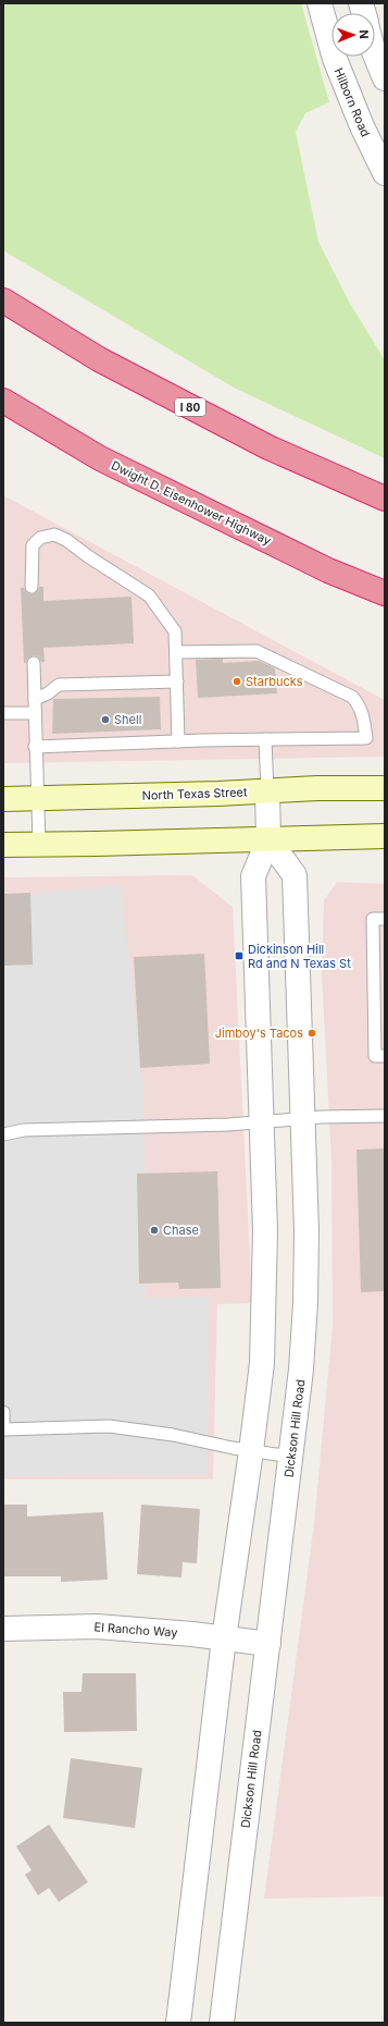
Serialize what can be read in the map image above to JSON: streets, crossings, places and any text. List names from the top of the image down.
{
  "streets": {
    "highway": ["I 80", "Dwight D. Eisenhower Highway"],
    "main road": ["North Texas Street"],
    "street": ["Hilborn Road", "Dickson Hill Road", "El Rancho Way"]
  },
  "crossings": [
    ["Dickson Hill Road", "El Rancho Way"]
  ],
  "places": {
    "other": [
      "Starbucks",
      "Shell",
      "Jimboy's Tacos",
      "Chase"
    ],
    "transit": ["Dickinson Hill Rd and N Texas St"]
  },
  "north": "right"
}
